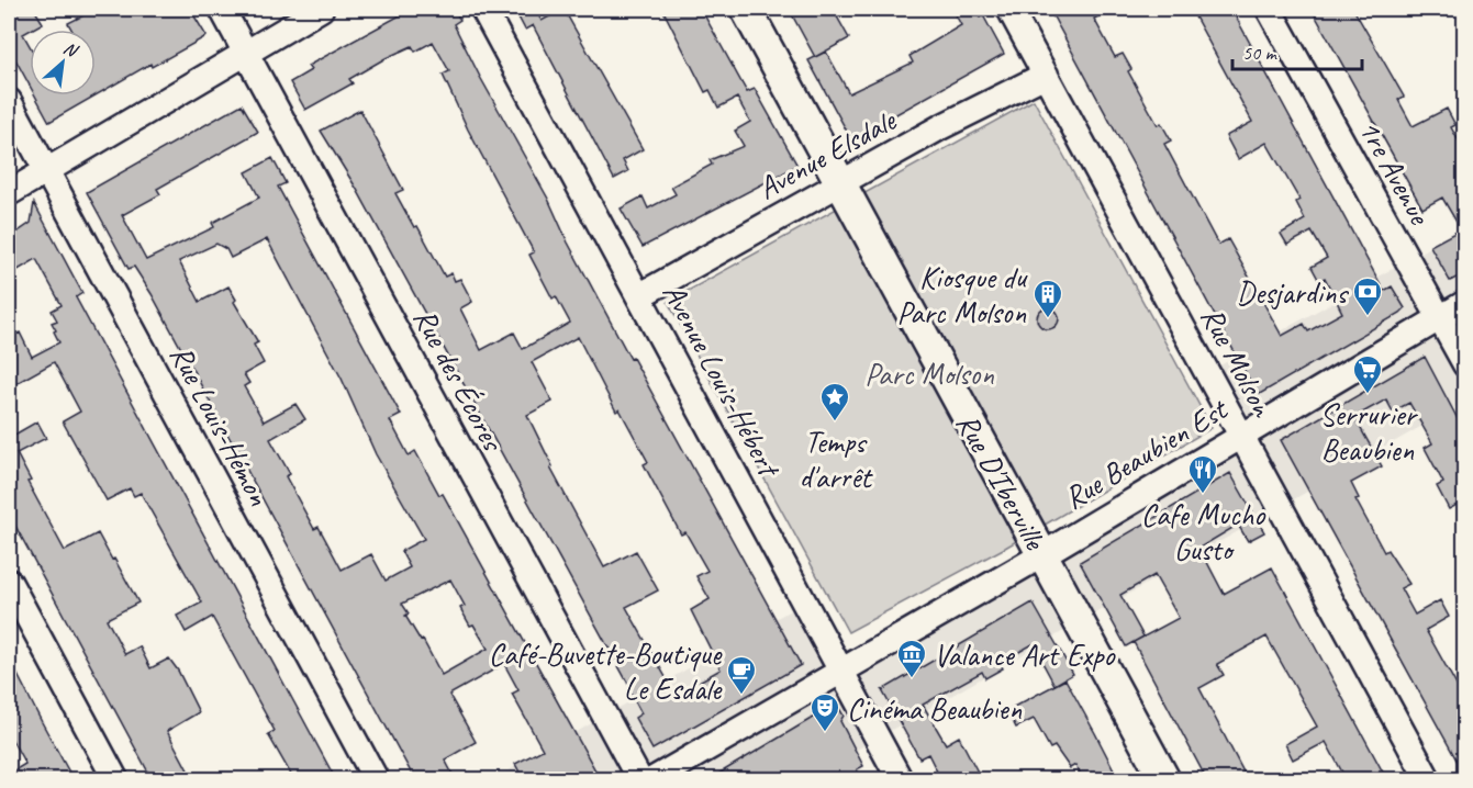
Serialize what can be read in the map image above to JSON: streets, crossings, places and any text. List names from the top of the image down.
{
  "streets": {
    "main road": ["Rue D'Iberville"],
    "street": [
      "Avenue Elsdale",
      "1re Avenue",
      "Rue Molson",
      "Rue des Écores",
      "Avenue Louis-Hébert",
      "Rue Louis-Hémon",
      "Rue Beaubien Est"
    ]
  },
  "crossings": [
    ["Avenue Elsdale", "Rue Molson"],
    ["Avenue Elsdale", "Avenue Louis-Hébert"],
    ["Avenue Elsdale", "Rue D'Iberville"],
    ["1re Avenue", "Rue Beaubien Est"],
    ["Rue Molson", "Rue Beaubien Est"],
    ["Avenue Louis-Hébert", "Rue Beaubien Est"],
    ["Rue Beaubien Est", "Rue D'Iberville"]
  ],
  "parks": ["Parc Molson"],
  "places": {
    "bank": ["Desjardins"],
    "building": ["Kiosque du Parc Molson"],
    "supermarket": ["Serrurier Beaubien"],
    "place": ["Temps d'arrêt"],
    "restaurant": ["Cafe Mucho Gusto"],
    "museum": ["Valance Art Expo"],
    "cafe": ["Café-Buvette-Boutique Le Esdale"],
    "theatre": ["Cinéma Beaubien"]
  },
  "scale_bar": "50 m",
  "north": "top right"
}
